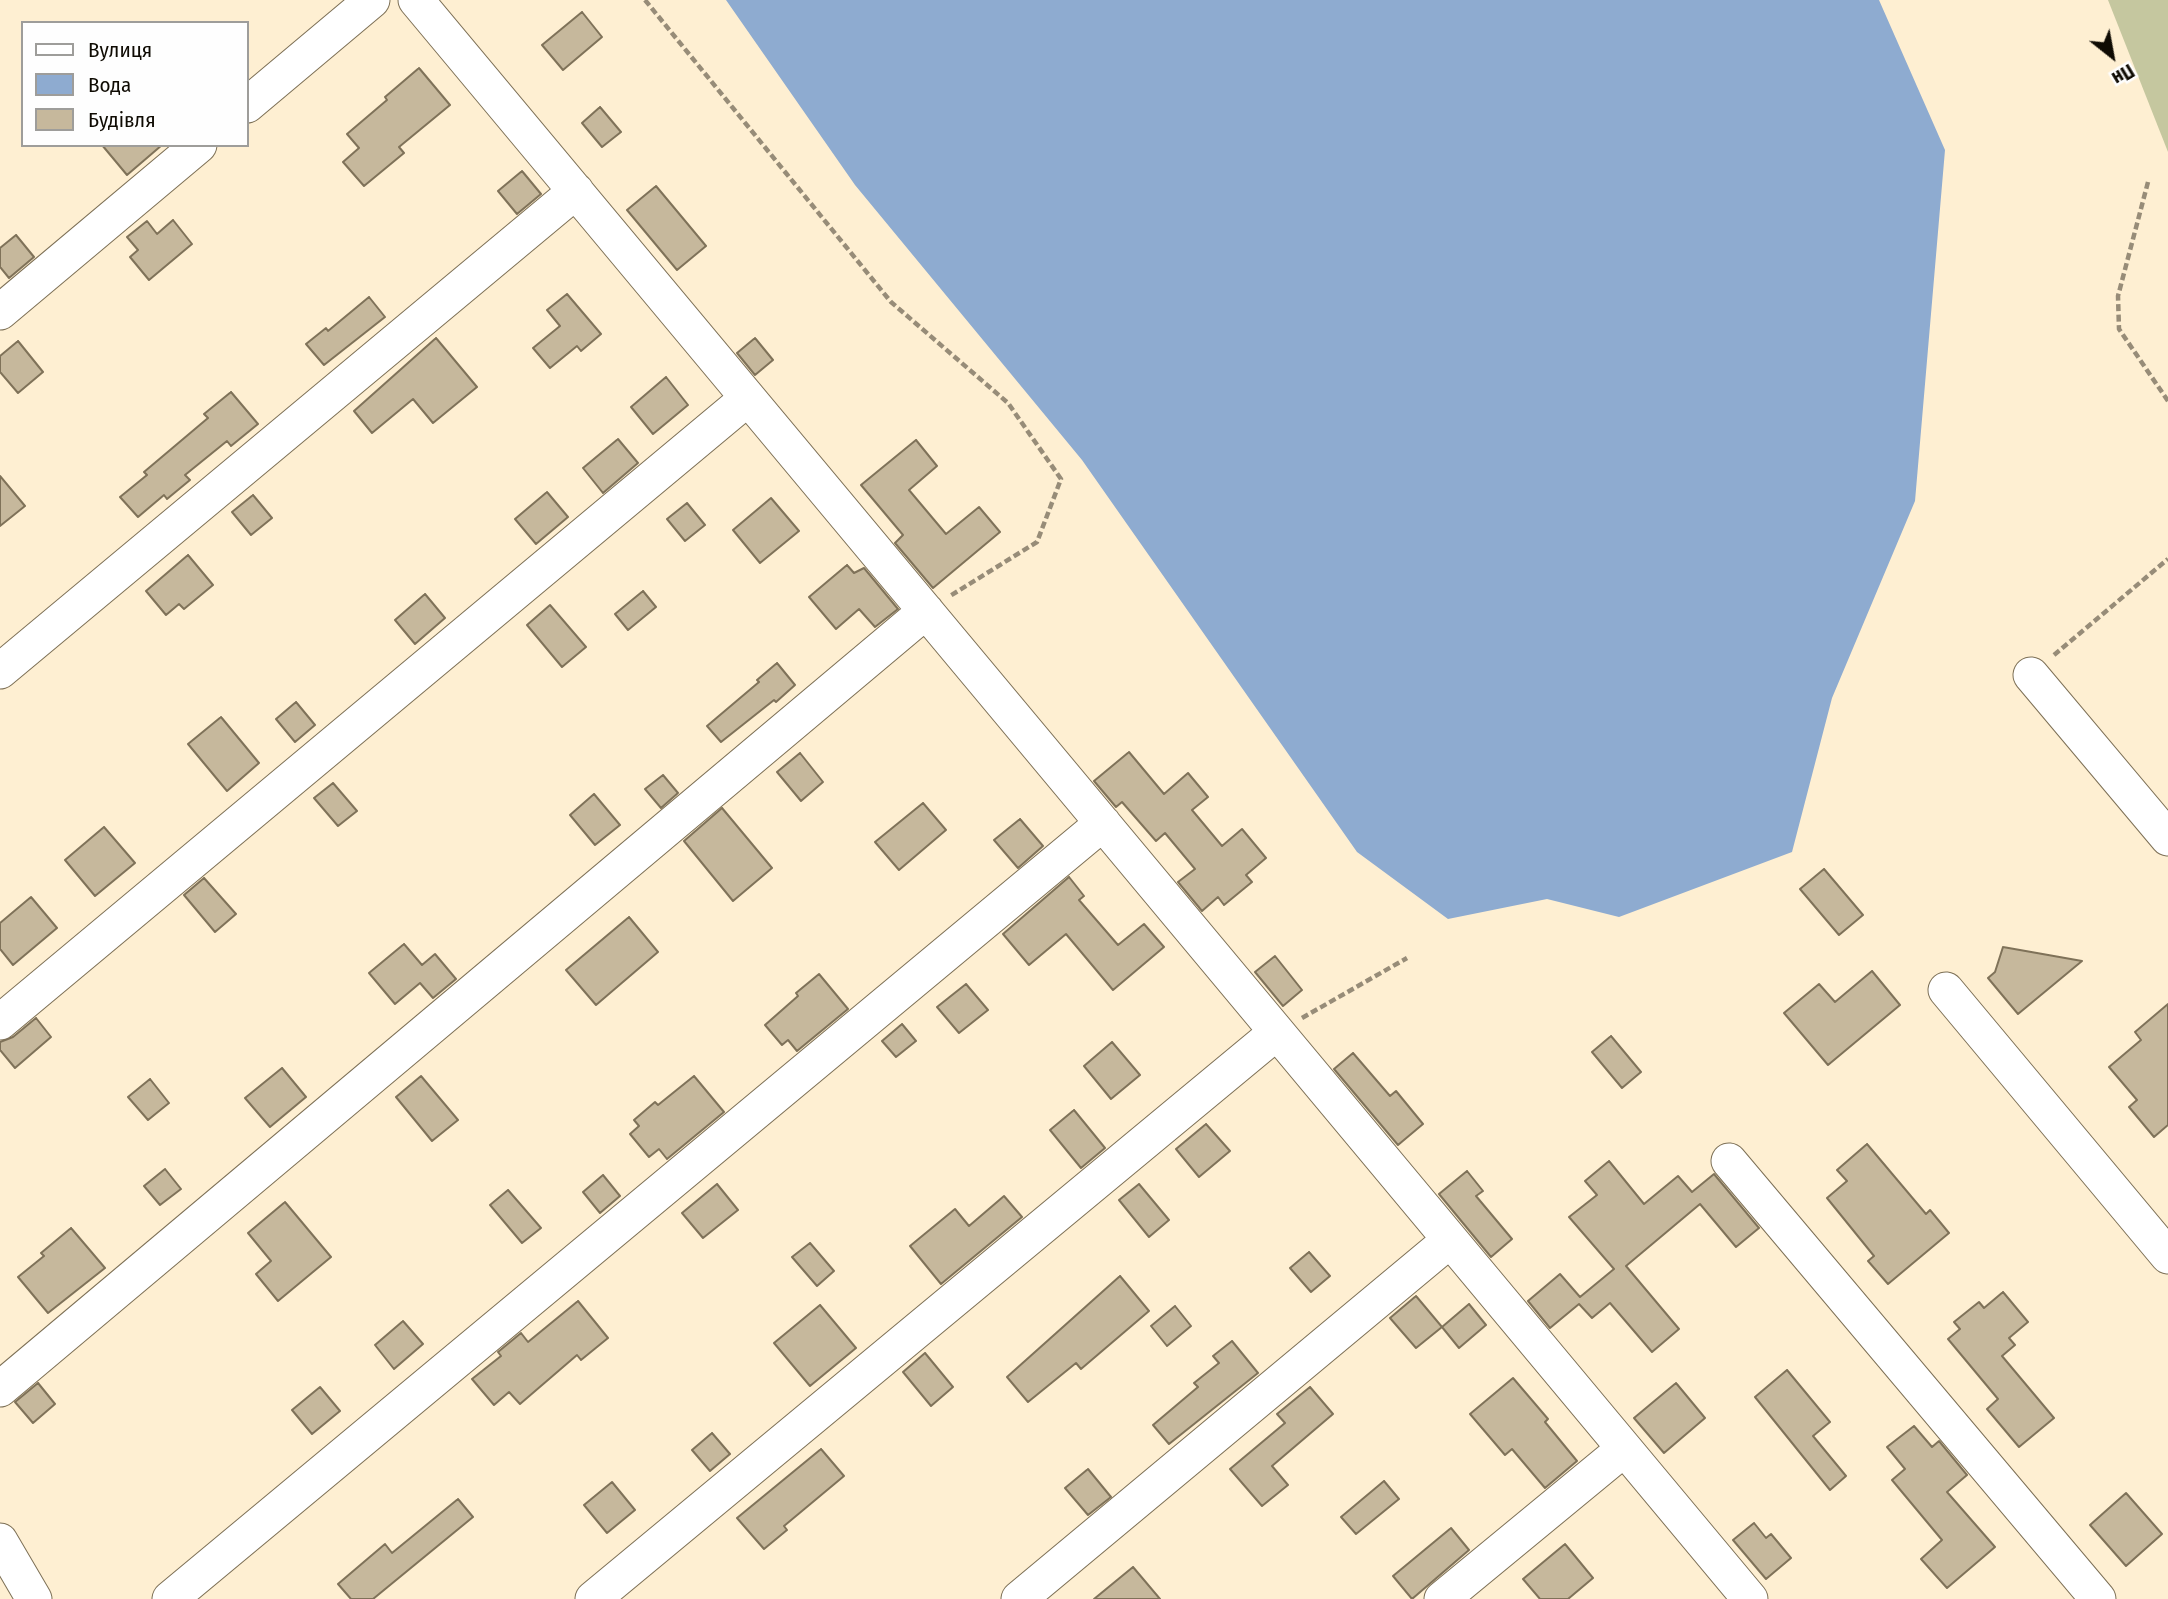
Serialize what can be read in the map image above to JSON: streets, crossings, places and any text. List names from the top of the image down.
{
  "legend": ["Вулиця", "Вода", "Будівля"],
  "north": "bottom right"
}
